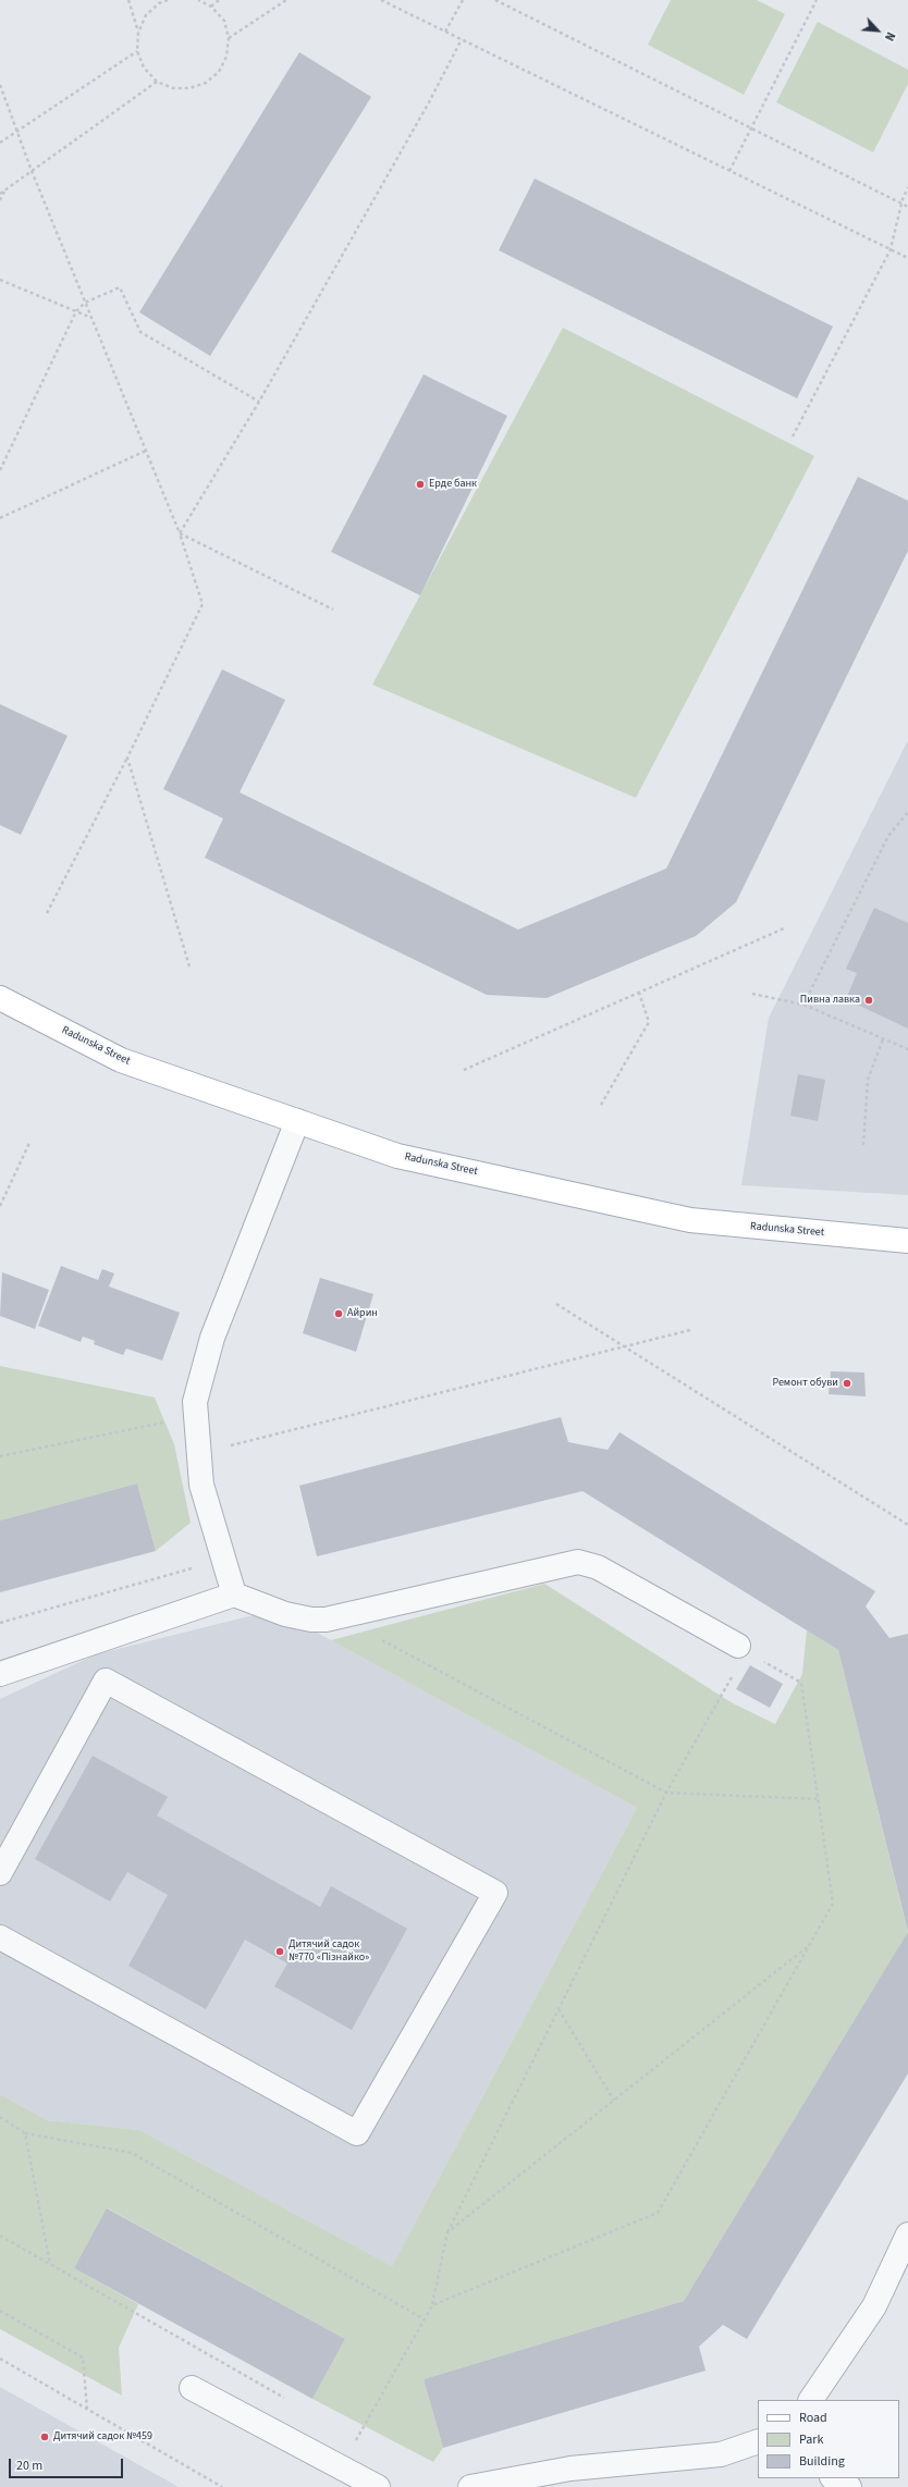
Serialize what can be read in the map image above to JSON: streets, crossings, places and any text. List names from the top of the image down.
{
  "streets": {
    "main road": ["Radunska Street"]
  },
  "places": [
    "Ерде банк",
    "Пивна лавка",
    "Айрин",
    "Ремонт обуви",
    "Дитячий садок №770 «Пізнайко»",
    "Дитячий садок №459"
  ],
  "legend": ["Road", "Park", "Building"],
  "scale_bar": "20 m",
  "north": "bottom right"
}
